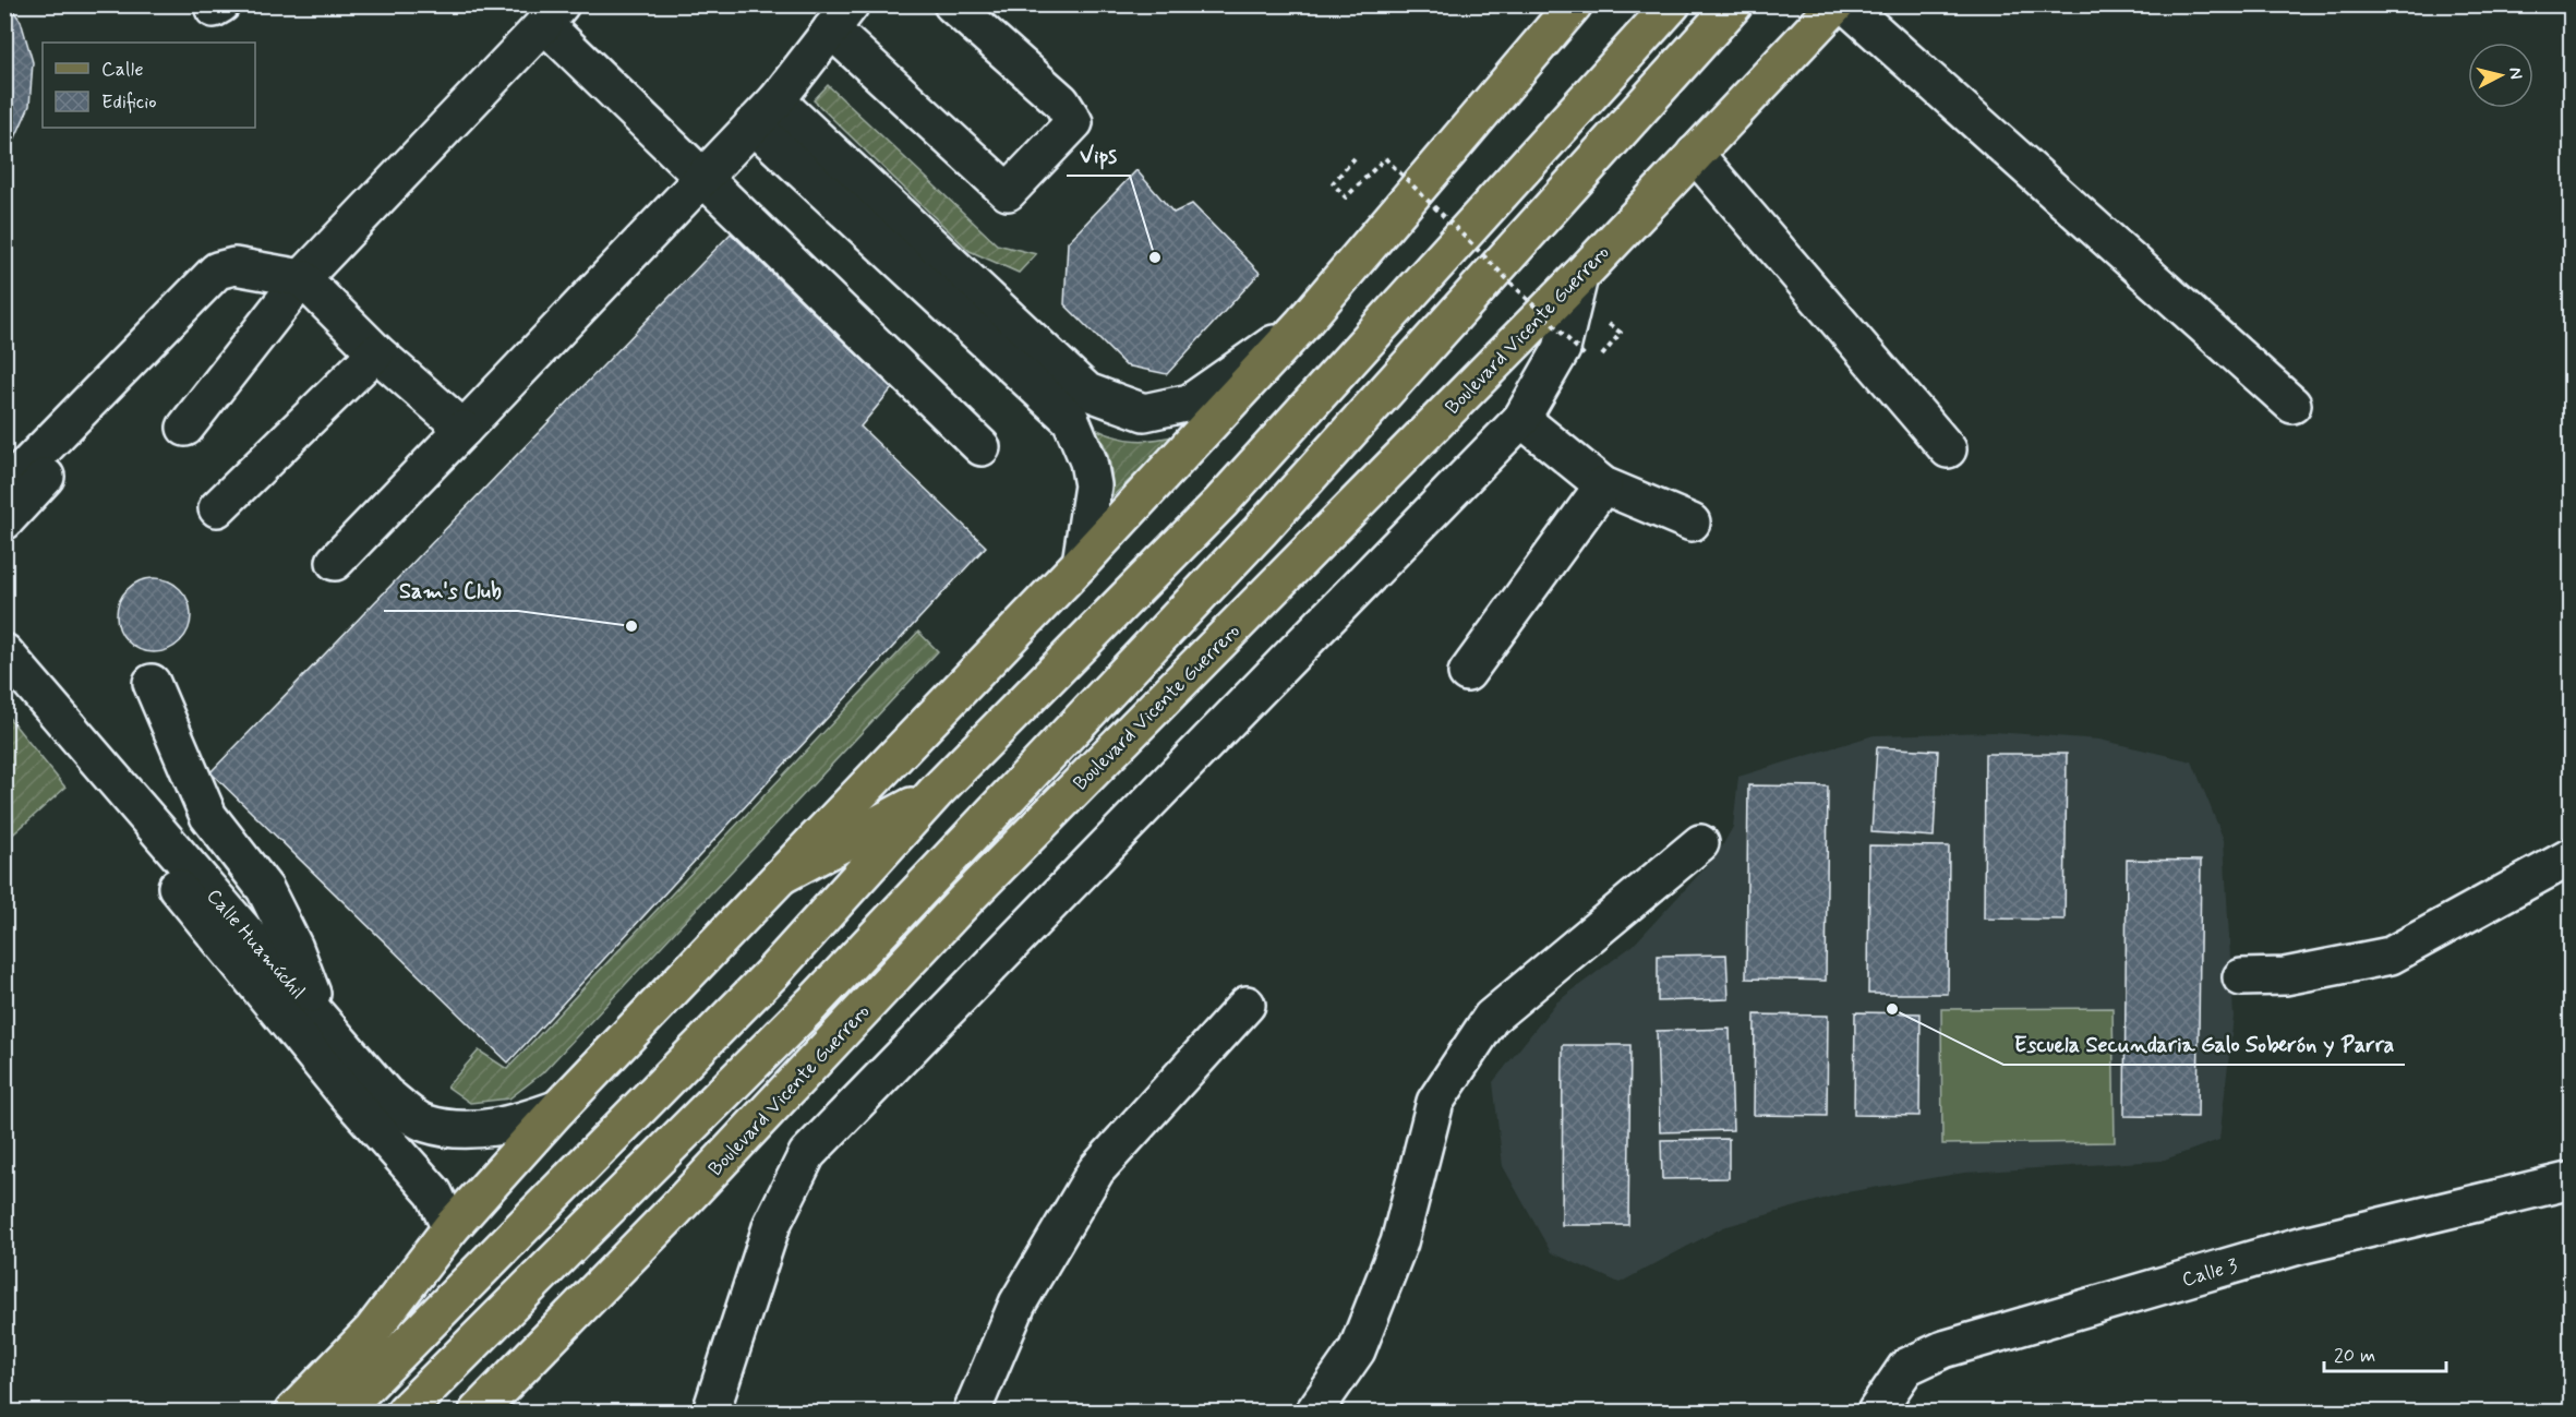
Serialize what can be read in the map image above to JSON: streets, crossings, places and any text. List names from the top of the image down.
{
  "streets": {
    "main road": ["Boulevard Vicente Guerrero"],
    "street": ["Calle Huamúchil", "Calle 3"]
  },
  "places": ["Vips", "Sam's Club", "Escuela Secundaria Galo Soberón y Parra"],
  "legend": ["Calle", "Edificio"],
  "scale_bar": "20 m",
  "north": "right"
}
